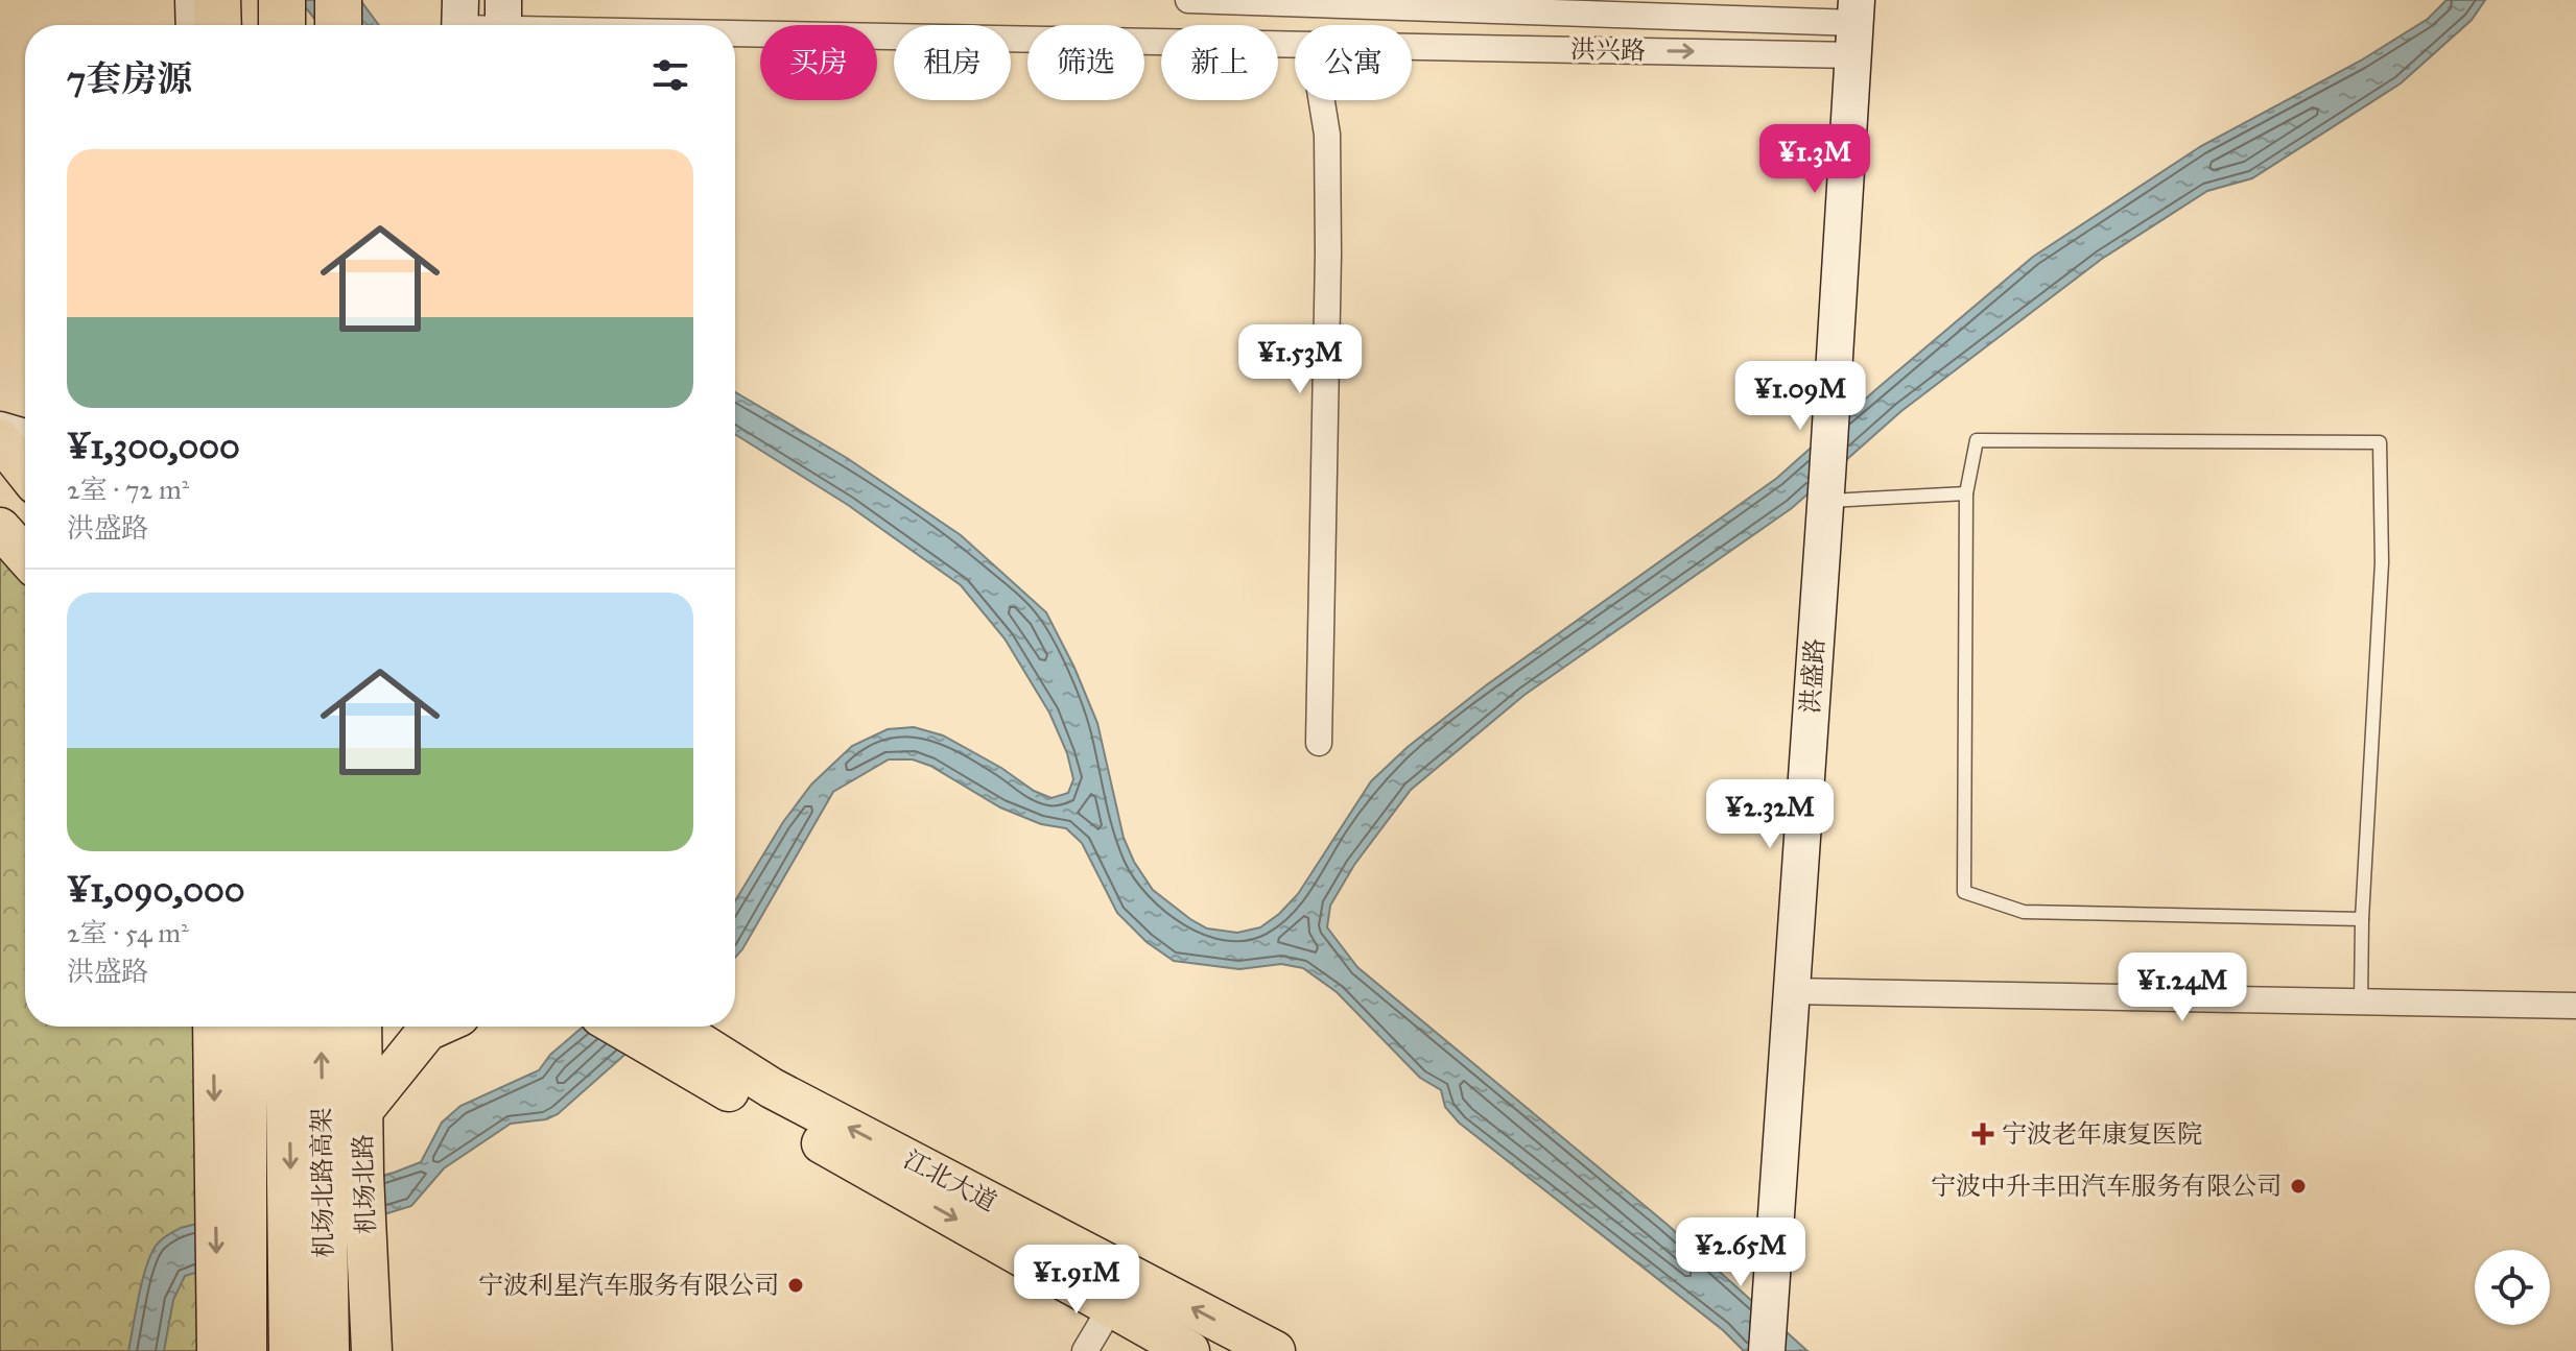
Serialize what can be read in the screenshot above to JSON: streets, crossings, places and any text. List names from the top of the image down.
{
  "streets": {
    "highway": ["机场北路高架"],
    "main road": ["江北大道", "机场北路"],
    "street": ["洪兴路", "洪盛路"]
  },
  "crossings": [
    ["洪兴路", "洪盛路"]
  ],
  "places": {
    "health": ["宁波老年康复医院"],
    "other": ["宁波中升丰田汽车服务有限公司", "宁波利星汽车服务有限公司"]
  },
  "page": {
    "chip": [
      "买房",
      "租房",
      "筛选",
      "新上",
      "公寓"
    ],
    "heading": "7套房源",
    "price": [
      "¥1.3M",
      "¥1.53M",
      "¥1.09M",
      "¥2.32M",
      "¥1.24M",
      "¥2.65M",
      "¥1.91M"
    ],
    "list": [
      {
        "name": "¥1,300,000",
        "note": "2室 · 72 m² · 洪盛路"
      },
      {
        "name": "¥1,090,000",
        "note": "2室 · 54 m² · 洪盛路"
      }
    ]
  }
}
